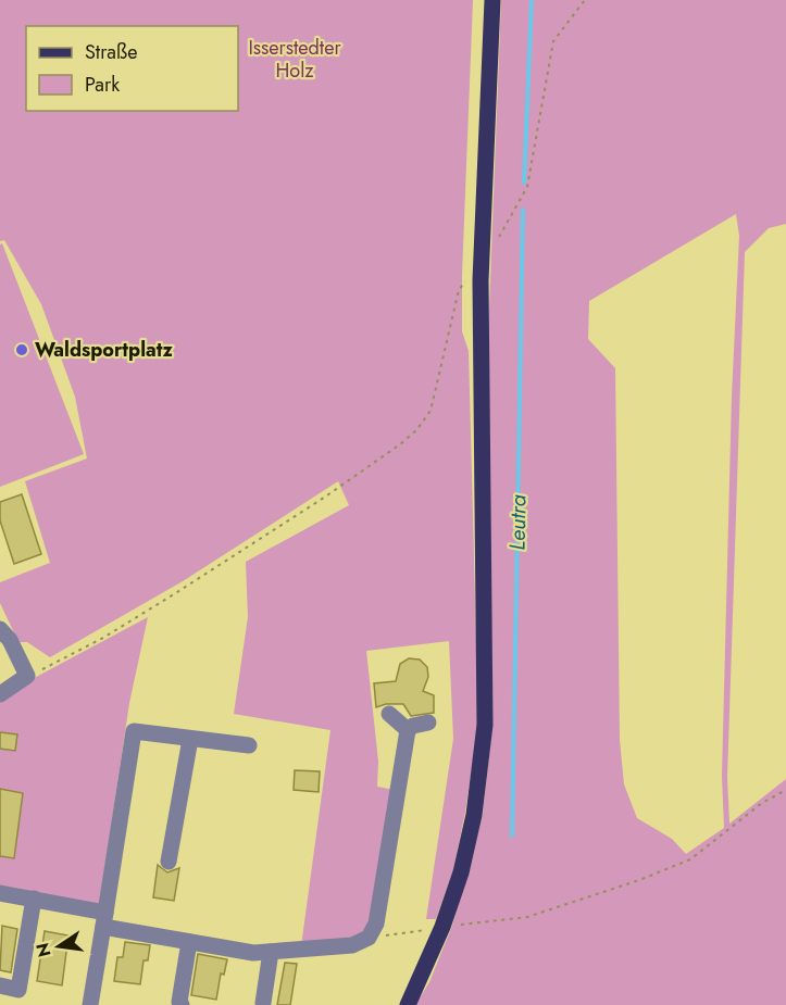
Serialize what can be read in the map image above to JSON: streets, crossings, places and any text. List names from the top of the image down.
{
  "water": ["Leutra"],
  "parks": ["Isserstedter Holz"],
  "places": ["Waldsportplatz"],
  "legend": ["Straße", "Park"],
  "north": "left"
}
